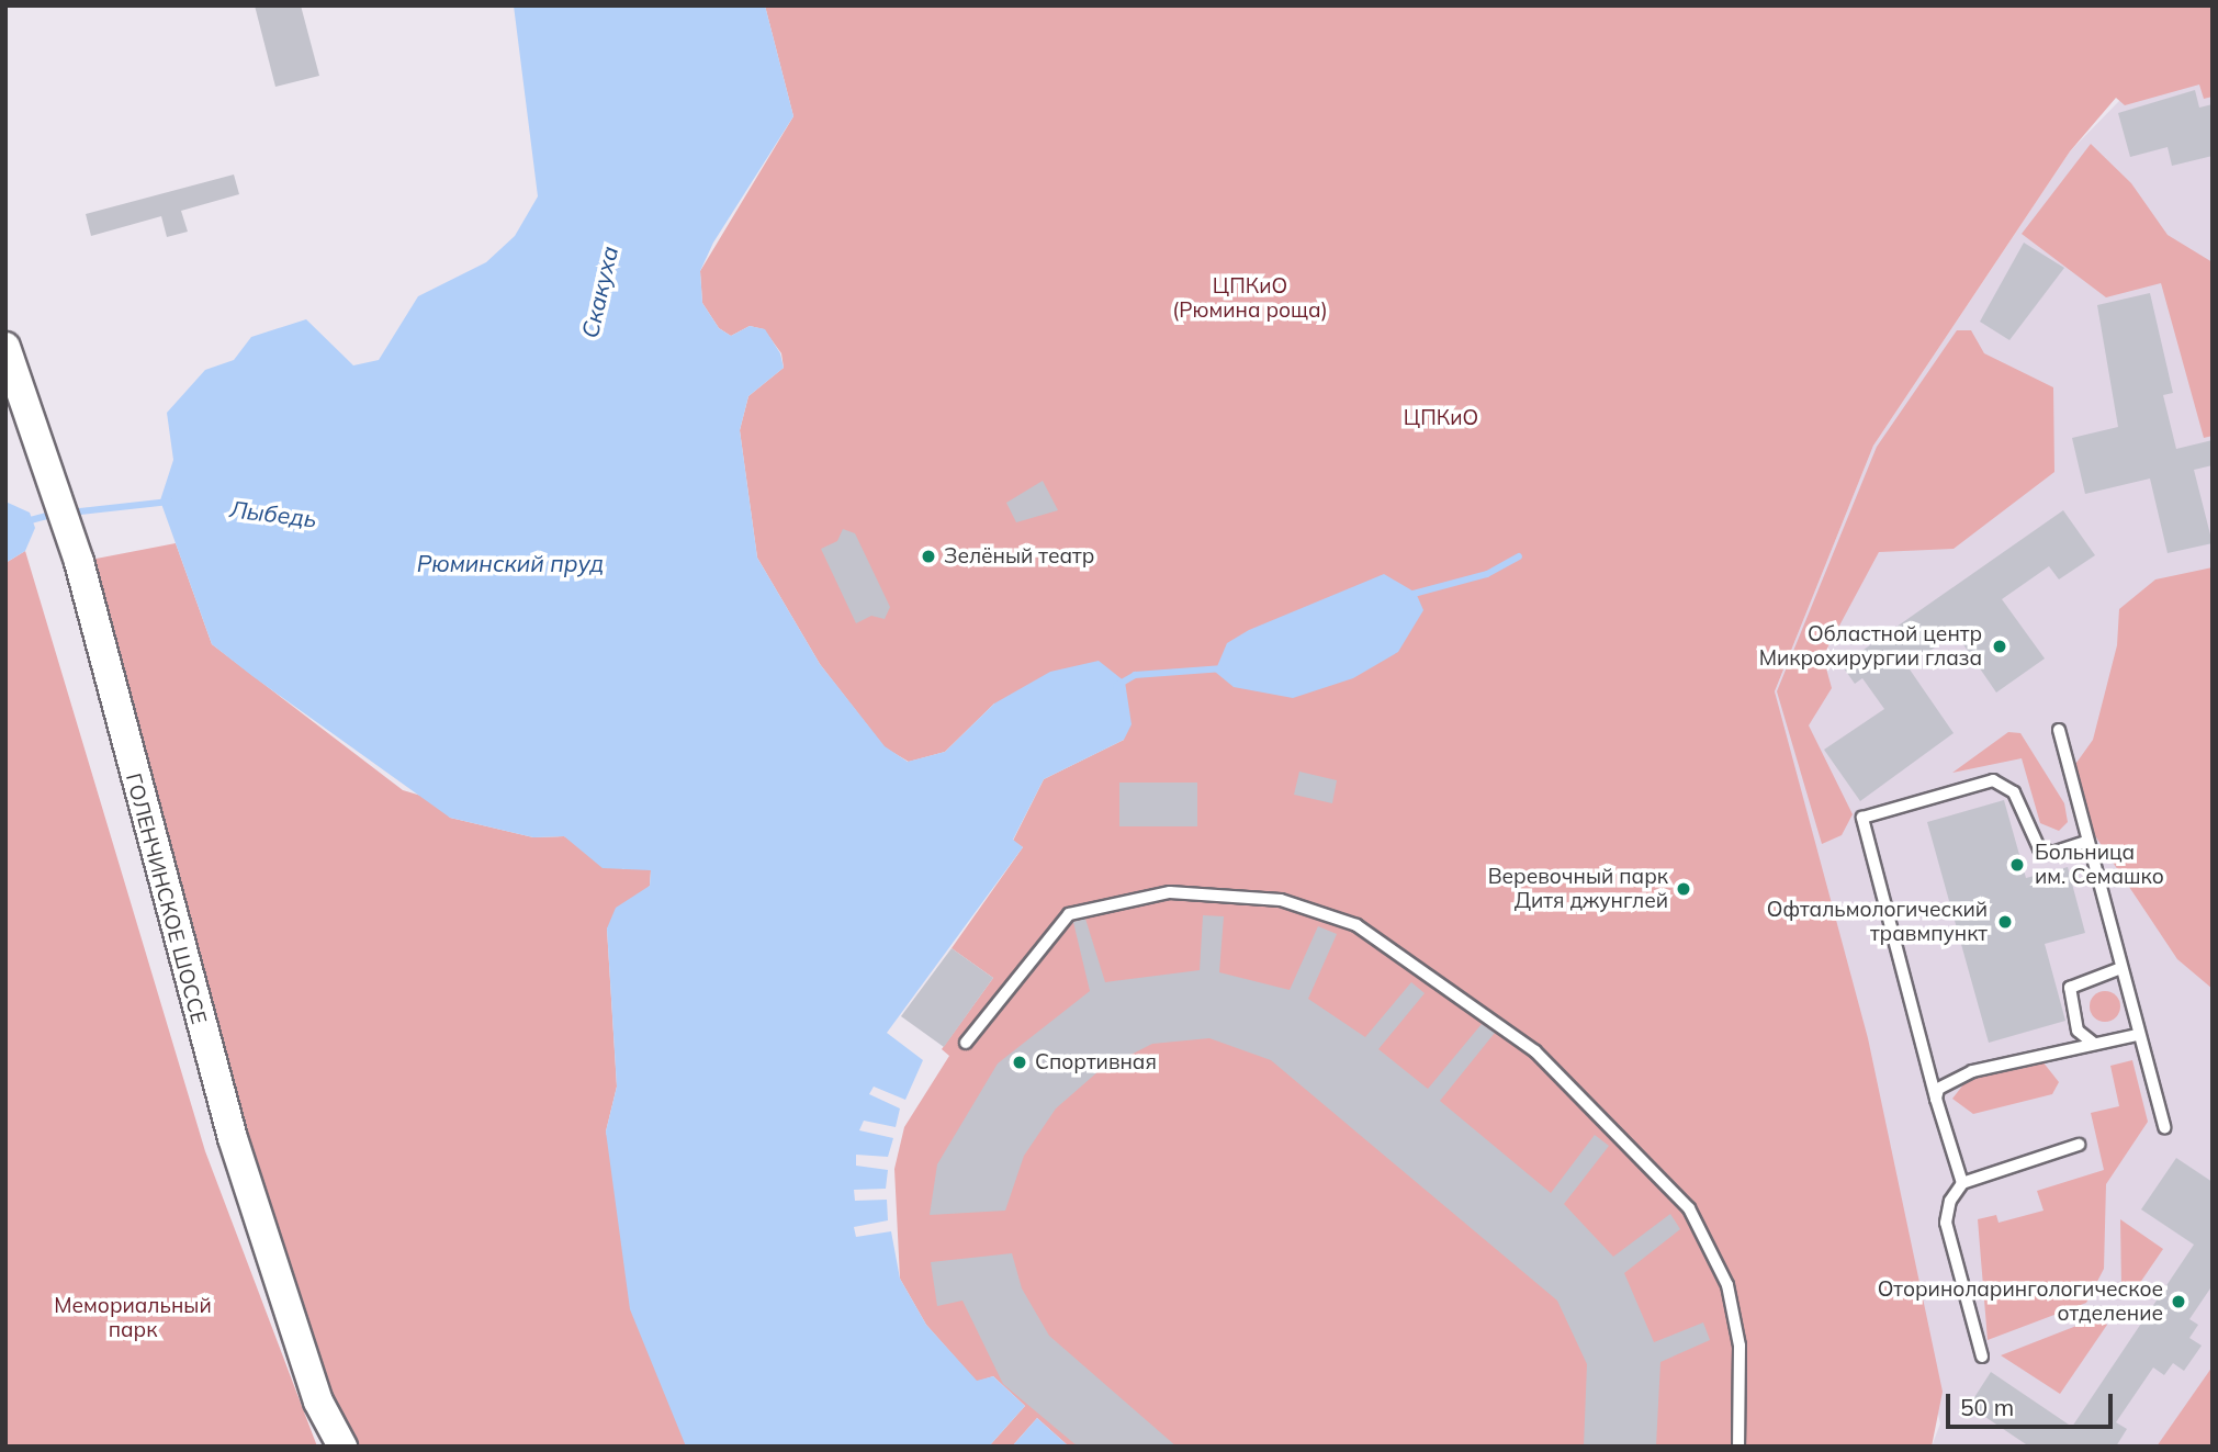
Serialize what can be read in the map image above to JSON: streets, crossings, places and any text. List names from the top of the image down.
{
  "streets": {
    "street": ["ГОЛЕНЧИНСКОЕ ШОССЕ"]
  },
  "water": ["Скакуха", "Лыбедь", "Рюминский пруд"],
  "parks": ["ЦПКиО (Рюмина роща)", "ЦПКиО", "Мемориальный парк"],
  "places": [
    "Зелёный театр",
    "Областной центр Микрохирургии глаза",
    "Больница им. Семашко",
    "Веревочный парк Дитя джунглей",
    "Офтальмологический травмпункт",
    "Спортивная",
    "Оториноларингологическое отделение"
  ],
  "scale_bar": "50 m"
}
